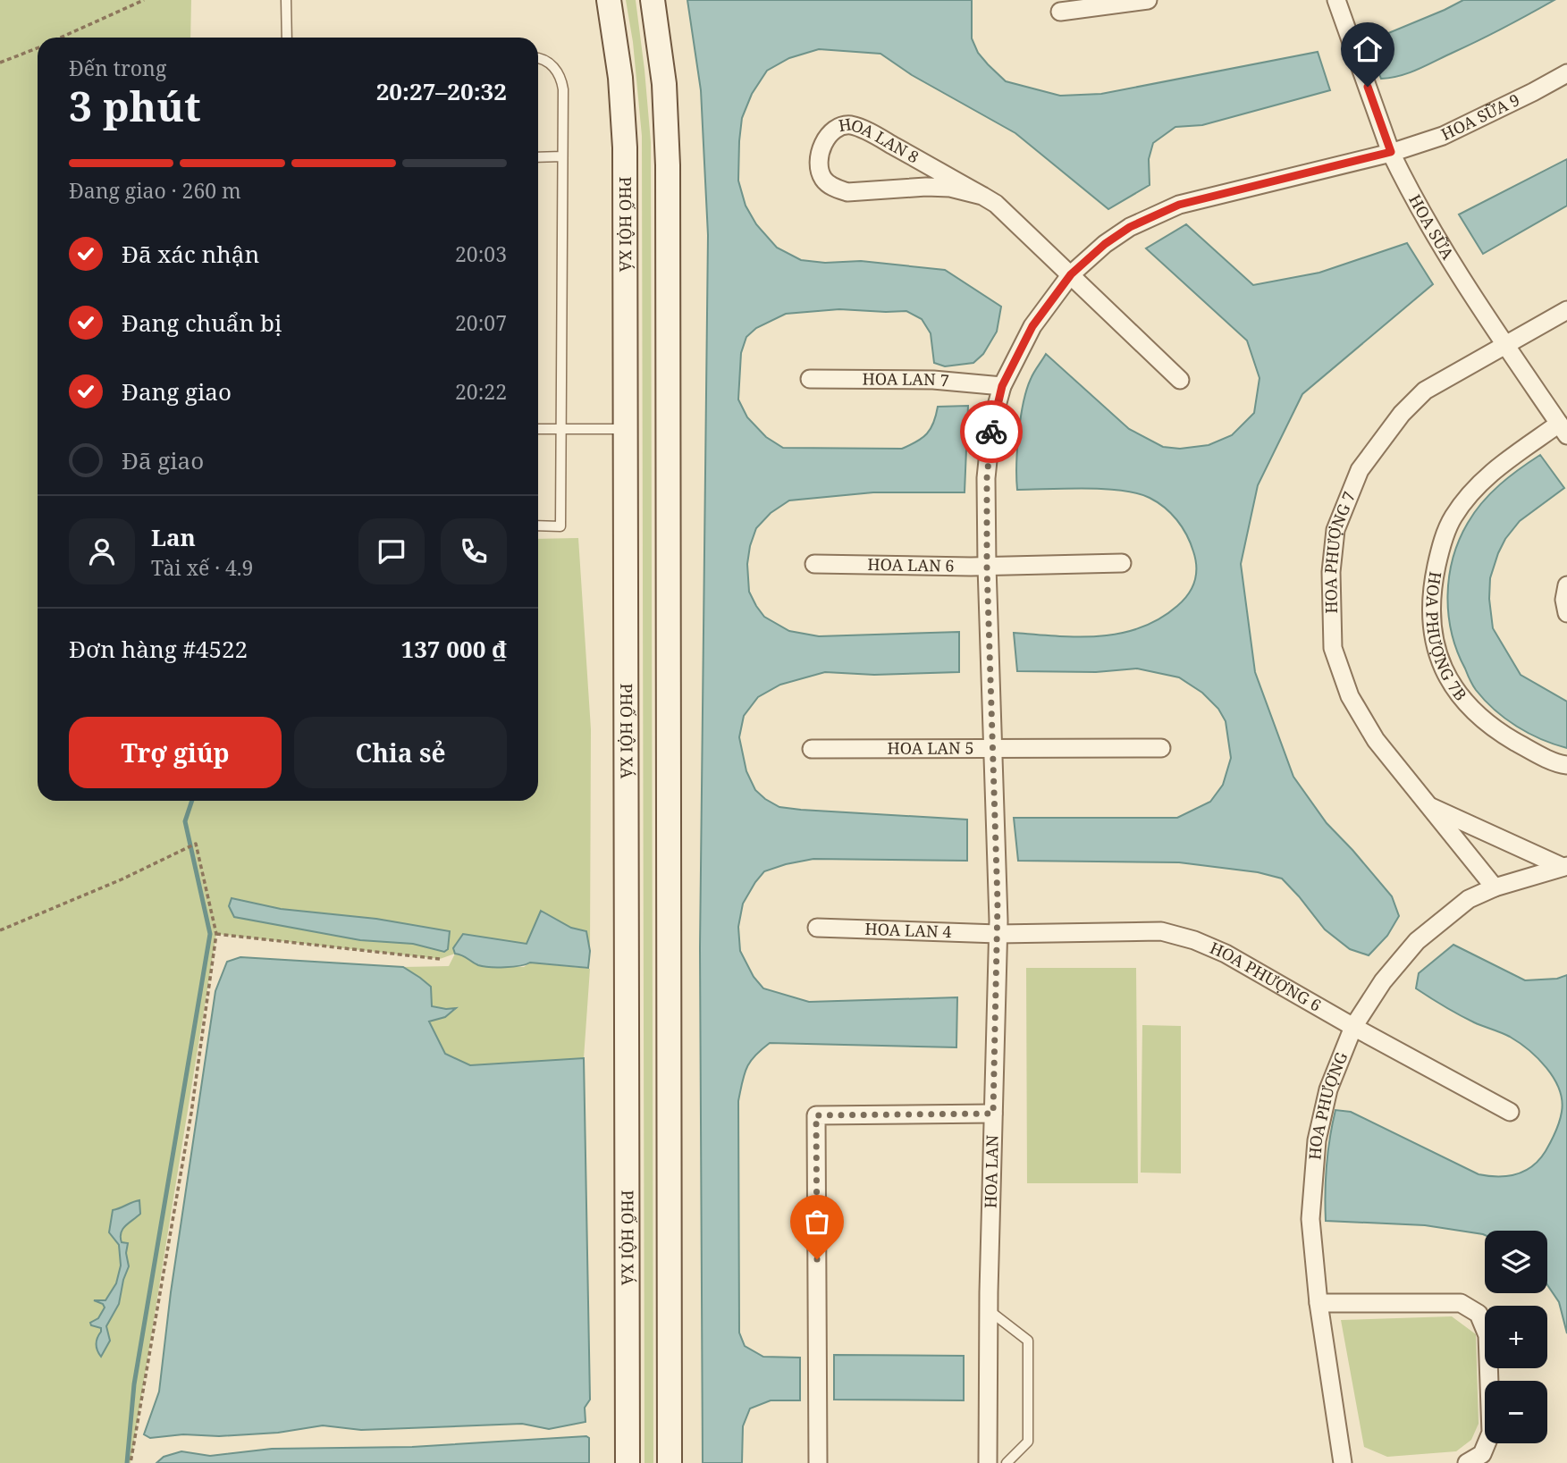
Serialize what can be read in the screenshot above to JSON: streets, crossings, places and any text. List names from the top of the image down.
{
  "streets": {
    "main road": ["PHỐ HỘI XÁ"],
    "street": [
      "HOA SỮA 9",
      "HOA LAN 8",
      "HOA SỮA",
      "HOA LAN 7",
      "HOA PHƯỢNG 7",
      "HOA LAN 6",
      "HOA PHƯỢNG 7B",
      "HOA LAN 5",
      "HOA LAN 4",
      "HOA PHƯỢNG 6",
      "HOA PHƯỢNG",
      "HOA LAN"
    ]
  },
  "crossings": [
    ["HOA SỮA 9", "HOA SỮA"],
    ["HOA SỮA 9", "HOA LAN"],
    ["HOA LAN 8", "HOA LAN"],
    ["HOA SỮA", "HOA PHƯỢNG 7"],
    ["HOA SỮA", "HOA PHƯỢNG 7B"],
    ["HOA SỮA", "HOA LAN"],
    ["HOA LAN 7", "HOA LAN"],
    ["HOA PHƯỢNG 7", "HOA PHƯỢNG"],
    ["HOA LAN 6", "HOA LAN"],
    ["HOA LAN 5", "HOA LAN"],
    ["HOA LAN 4", "HOA PHƯỢNG 6"],
    ["HOA LAN 4", "HOA LAN"],
    ["HOA PHƯỢNG 6", "HOA PHƯỢNG"],
    ["HOA PHƯỢNG 6", "HOA LAN"]
  ],
  "page": {
    "heading": ["3 phút", "Đến trong", "20:27–20:32"],
    "panel": [
      "Lan",
      "Tài xế · 4.9",
      "Đơn hàng #4522",
      "137 000 ₫"
    ],
    "bar": "Đang giao · 260 m",
    "list": [
      ["Đã xác nhận", "20:03"],
      ["Đang chuẩn bị", "20:07"],
      ["Đang giao", "20:22"],
      "Đã giao"
    ],
    "buttons": ["Trợ giúp", "Chia sẻ"],
    "map_buttons": ["+", "−"]
  }
}
